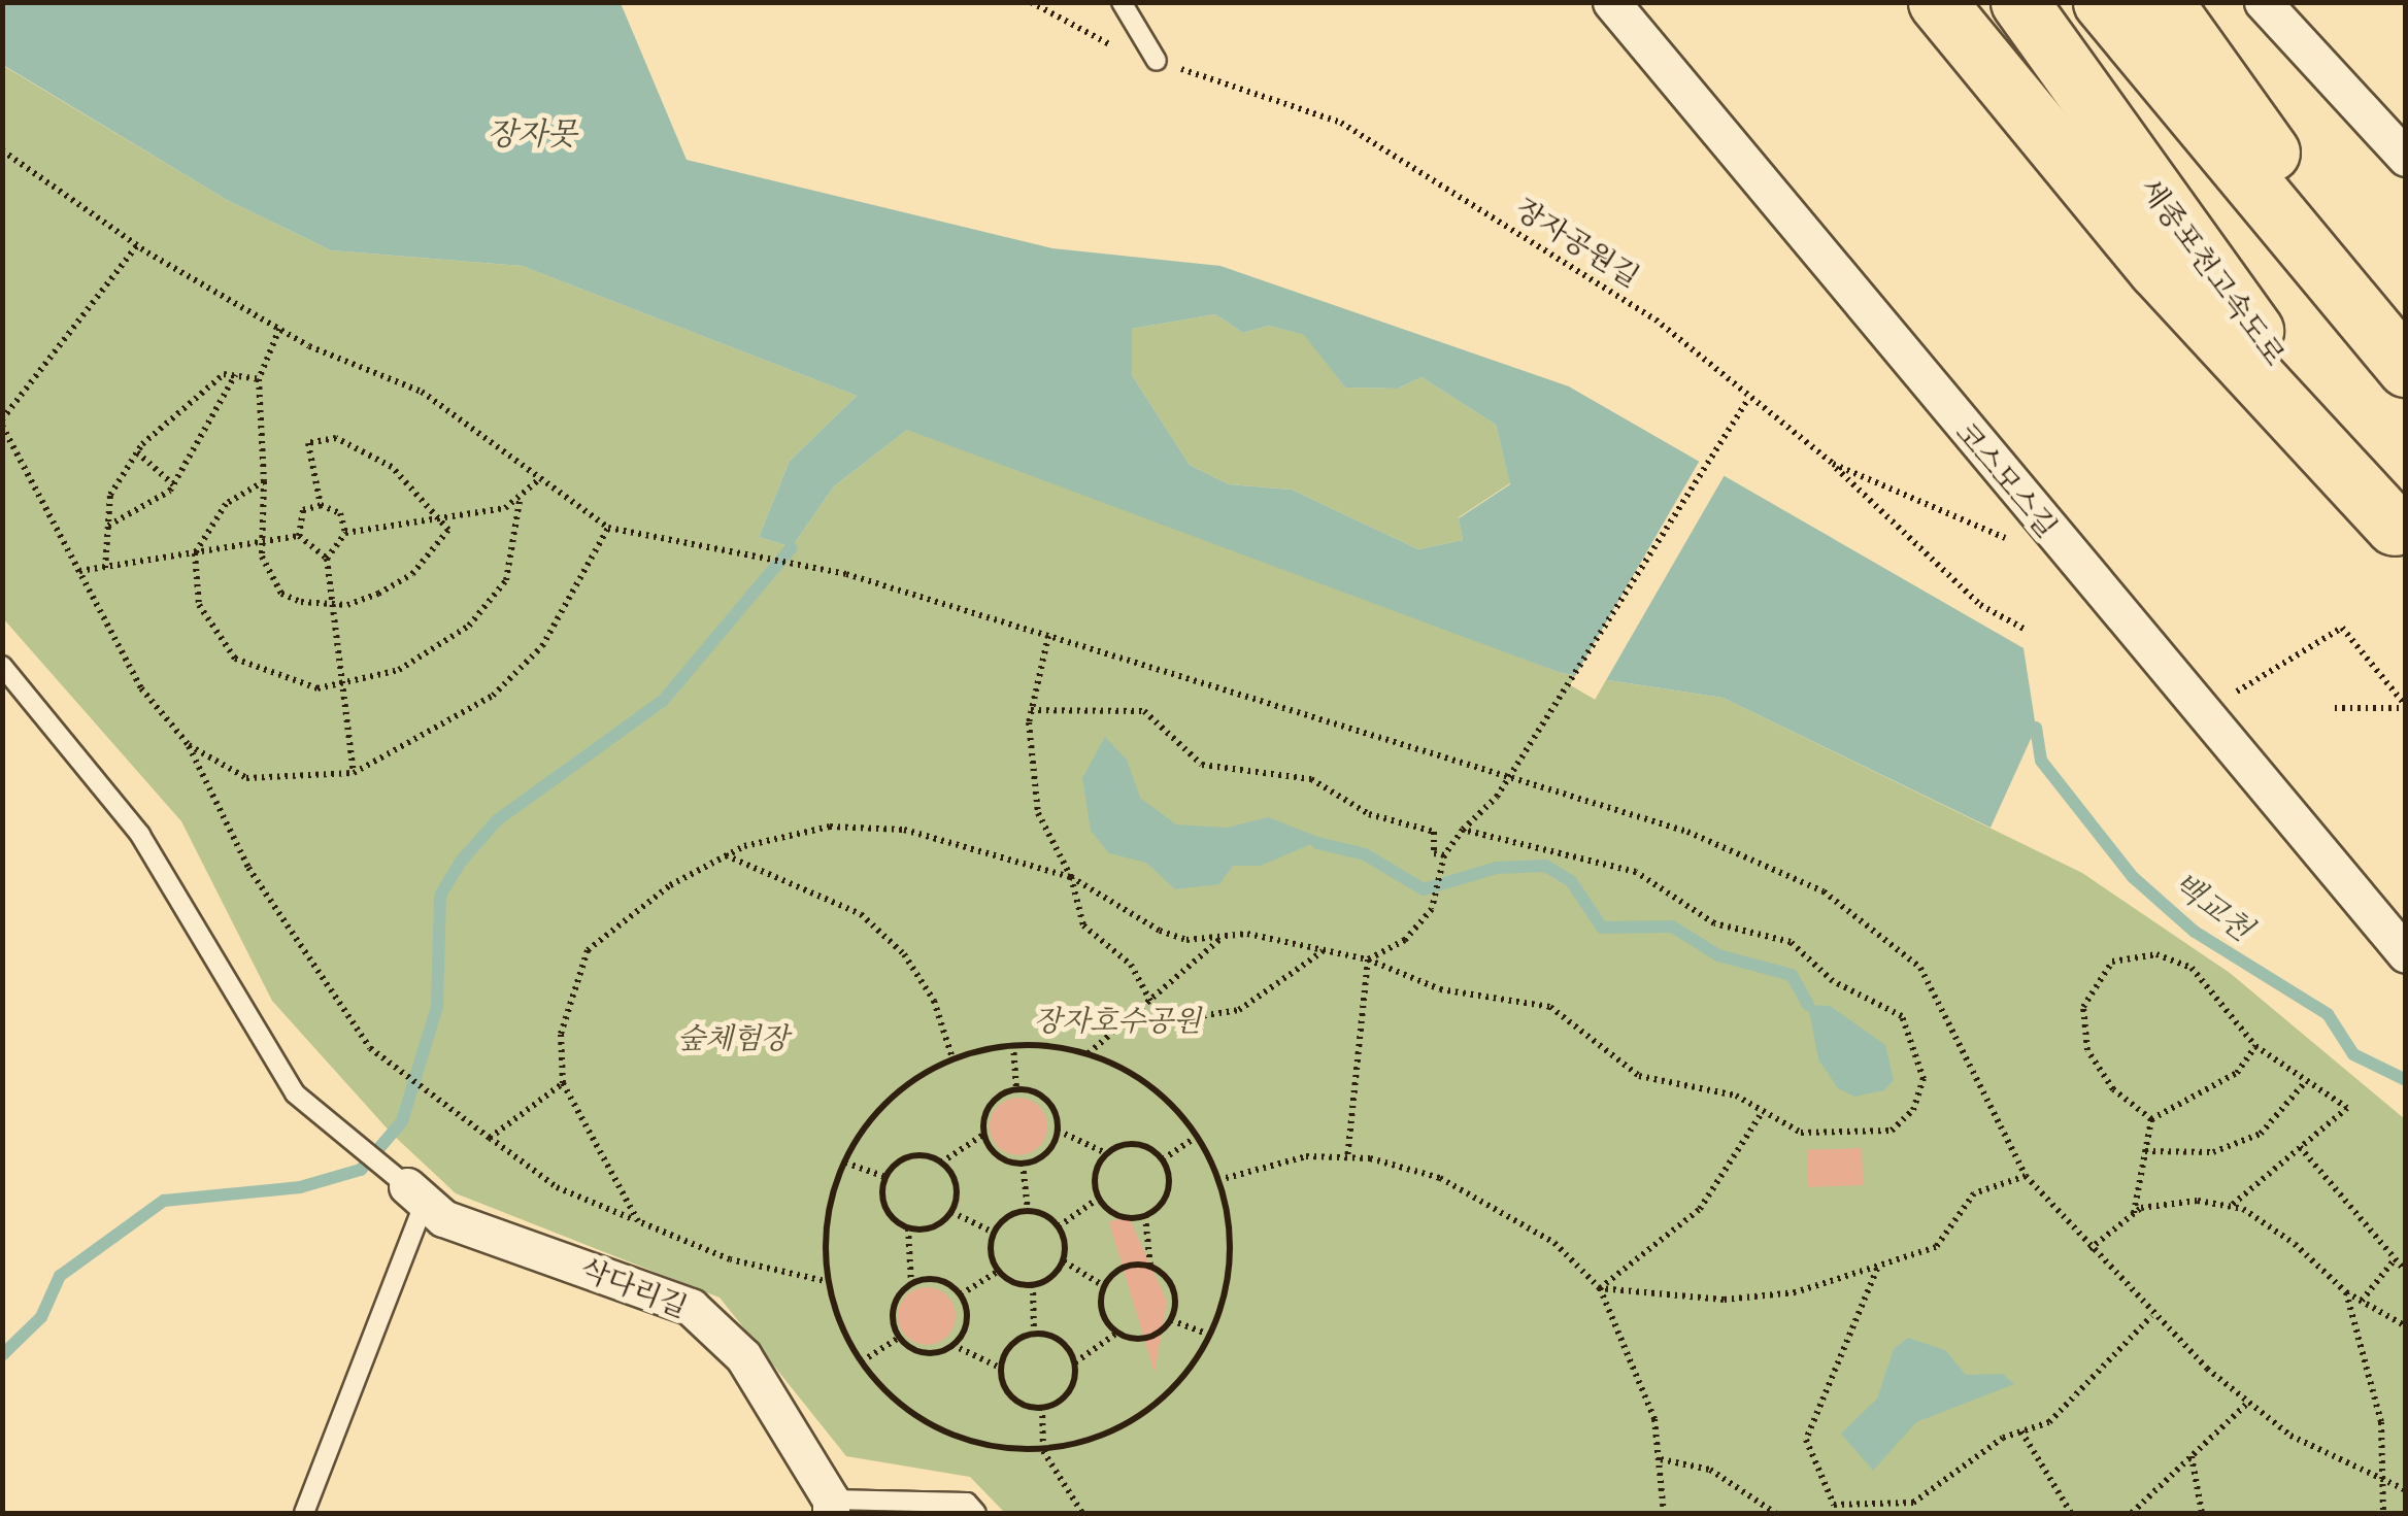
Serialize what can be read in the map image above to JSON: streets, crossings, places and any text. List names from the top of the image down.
{
  "streets": {
    "highway": ["세종포천고속도로"],
    "street": ["코스모스길", "삭다리길"],
    "path": ["장자공원길"]
  },
  "crossings": [
    ["장자공원길", "코스모스길"]
  ],
  "water": ["장자못", "백교천"],
  "parks": ["장자호수공원", "숲체험장"]
}
